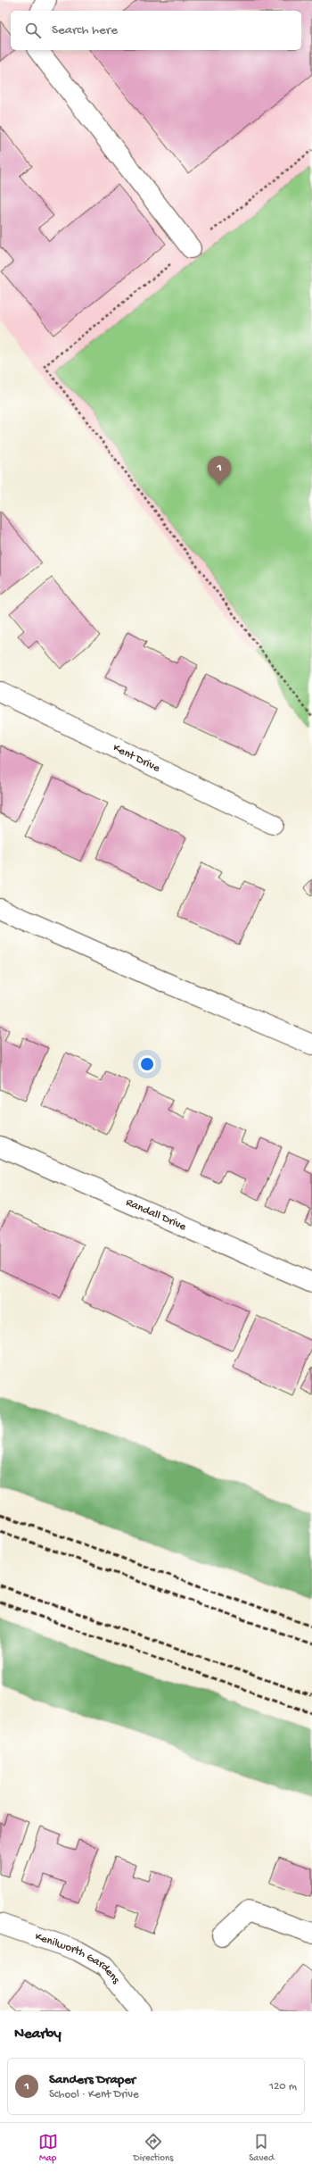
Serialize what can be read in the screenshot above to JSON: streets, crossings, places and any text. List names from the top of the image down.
{
  "streets": {
    "street": ["Kent Drive", "Randall Drive", "Kenilworth Gardens"]
  },
  "page": {
    "search": "Search here",
    "pins": "1",
    "heading": "Nearby",
    "list": [
      {
        "mark": "1",
        "name": "Sanders Draper",
        "note": "School · Kent Drive",
        "value": "120 m"
      }
    ],
    "nav": ["Map", "Directions", "Saved"]
  }
}
